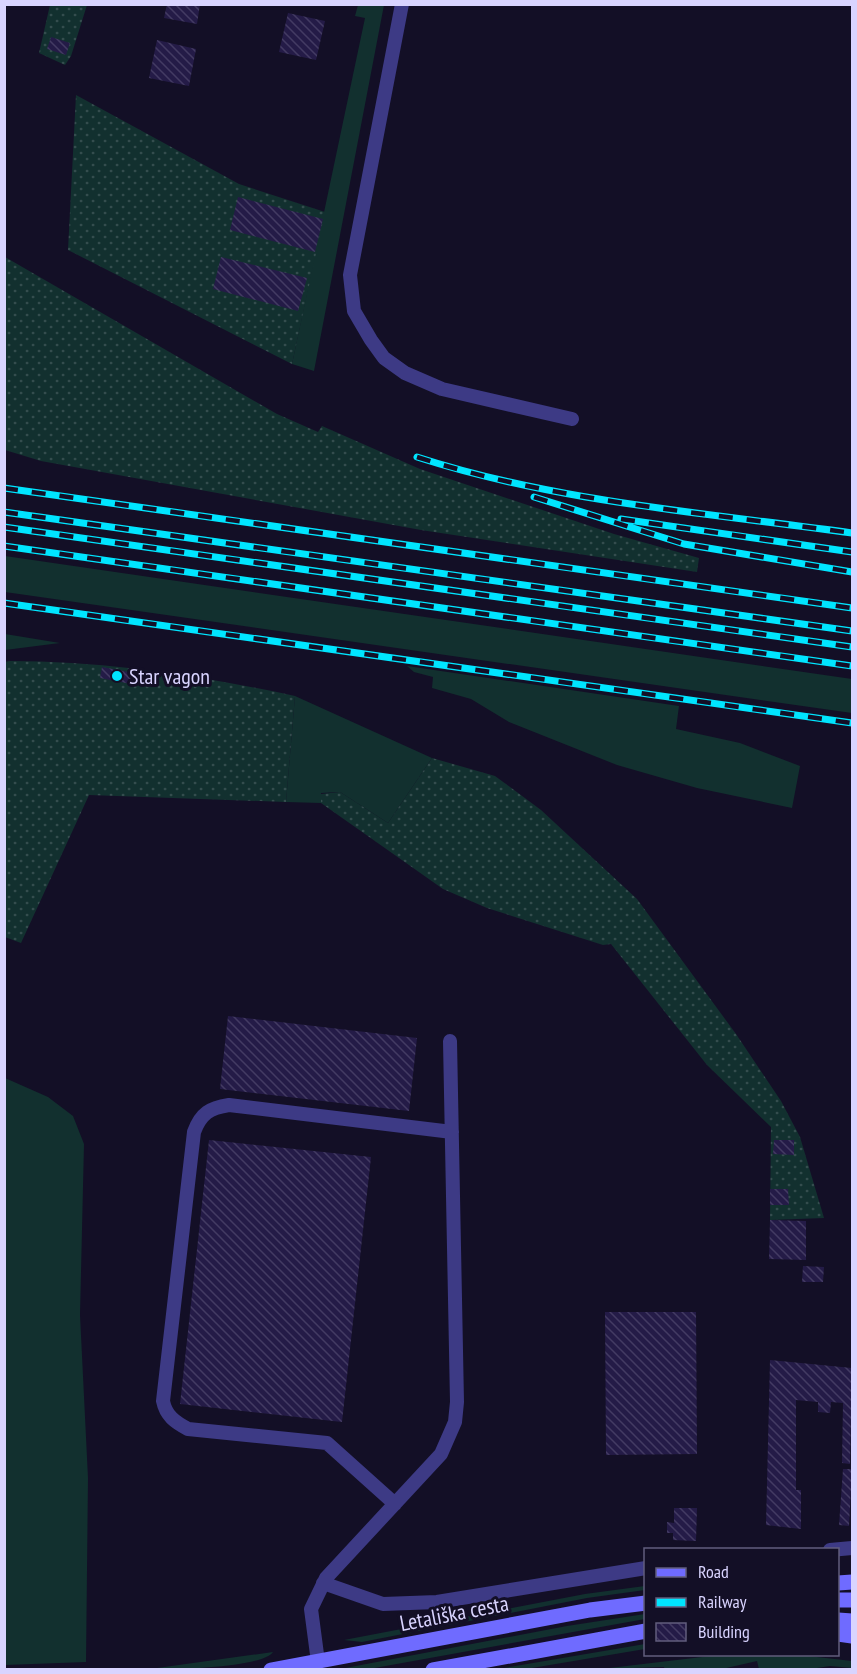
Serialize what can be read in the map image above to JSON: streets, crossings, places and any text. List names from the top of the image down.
{
  "streets": {
    "main road": ["Letališka cesta"]
  },
  "places": ["Star vagon"],
  "legend": ["Road", "Railway", "Building"]
}
